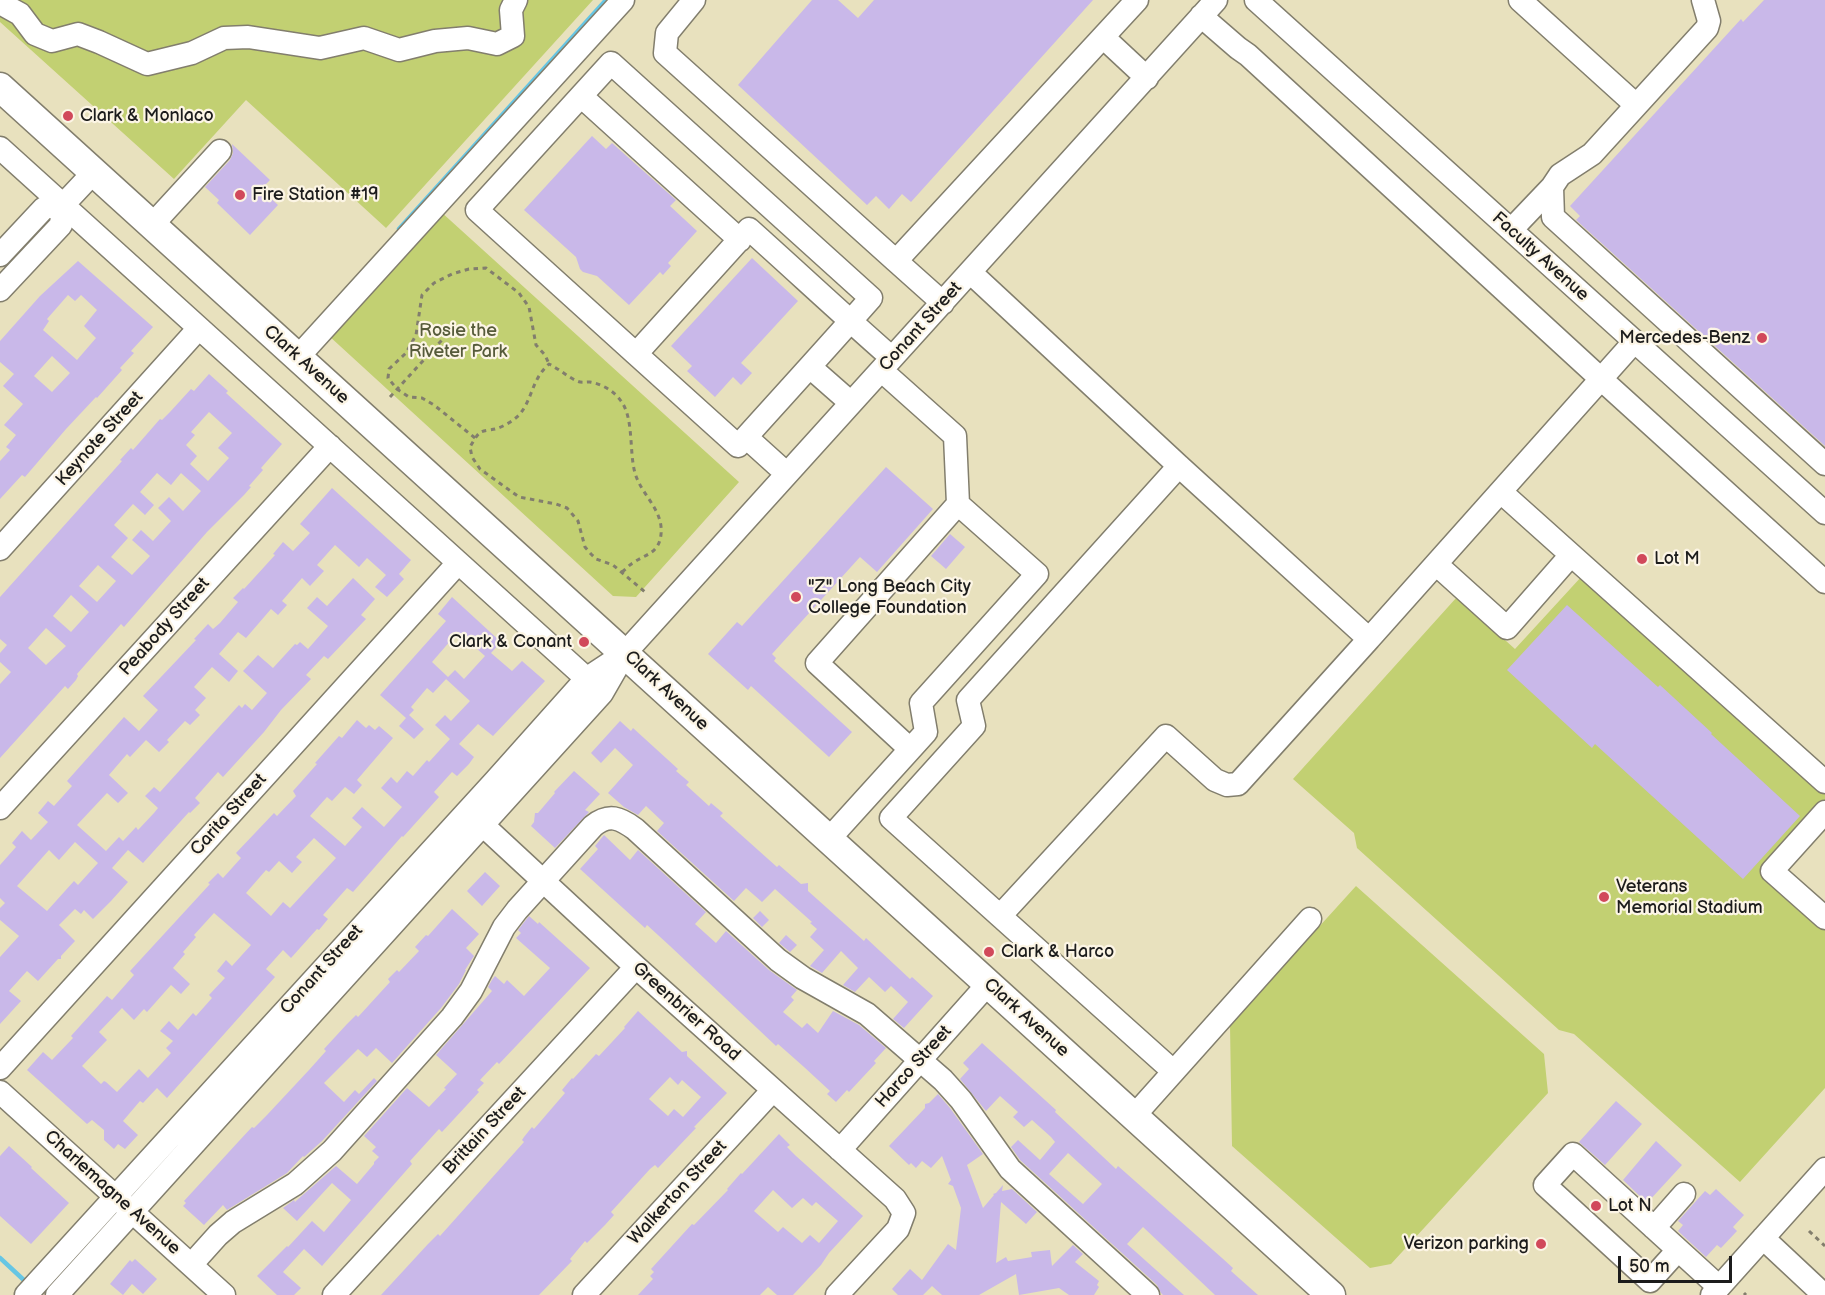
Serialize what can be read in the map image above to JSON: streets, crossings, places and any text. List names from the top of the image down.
{
  "streets": {
    "main road": ["Clark Avenue"],
    "street": [
      "Faculty Avenue",
      "Conant Street",
      "Keynote Street",
      "Peabody Street",
      "Carita Street",
      "Greenbrier Road",
      "Harco Street",
      "Brittain Street",
      "Charlemagne Avenue",
      "Walkerton Street"
    ]
  },
  "crossings": [
    ["Conant Street", "Clark Avenue"],
    ["Conant Street", "Greenbrier Road"],
    ["Conant Street", "Charlemagne Avenue"],
    ["Clark Avenue", "Harco Street"],
    ["Greenbrier Road", "Harco Street"],
    ["Greenbrier Road", "Brittain Street"],
    ["Greenbrier Road", "Walkerton Street"]
  ],
  "parks": ["Rosie the Riveter Park"],
  "places": [
    "Clark & Monlaco",
    "Fire Station #19",
    "Mercedes-Benz",
    "Lot M",
    "\"Z\" Long Beach City College Foundation",
    "Clark & Conant",
    "Veterans Memorial Stadium",
    "Clark & Harco",
    "Lot N",
    "Verizon parking"
  ],
  "scale_bar": "50 m"
}
